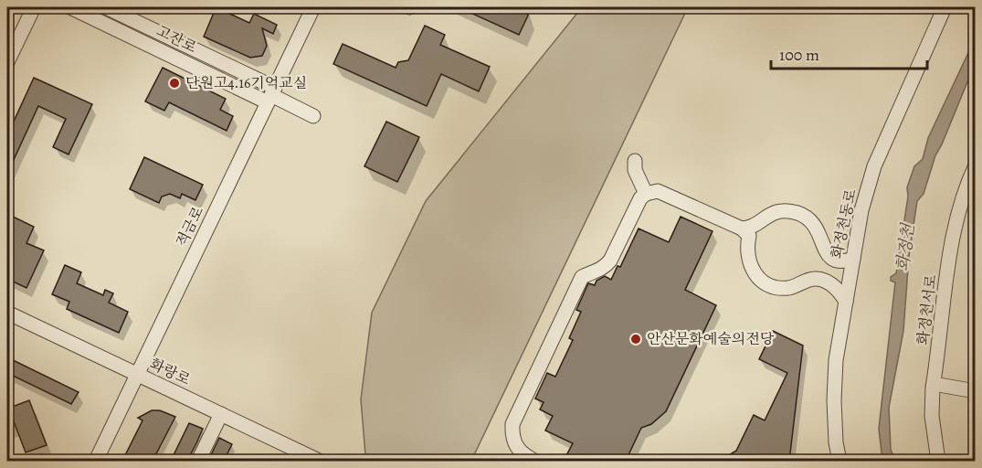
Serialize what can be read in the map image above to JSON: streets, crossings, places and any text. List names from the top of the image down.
{
  "streets": {
    "street": [
      "고잔로",
      "화정천동로",
      "적금로",
      "화정천서로",
      "화랑로"
    ]
  },
  "crossings": [
    ["고잔로", "적금로"],
    ["적금로", "화랑로"]
  ],
  "water": ["화정천"],
  "places": ["단원고4.16기억교실", "안산문화예술의전당"],
  "scale_bar": "100 m"
}
